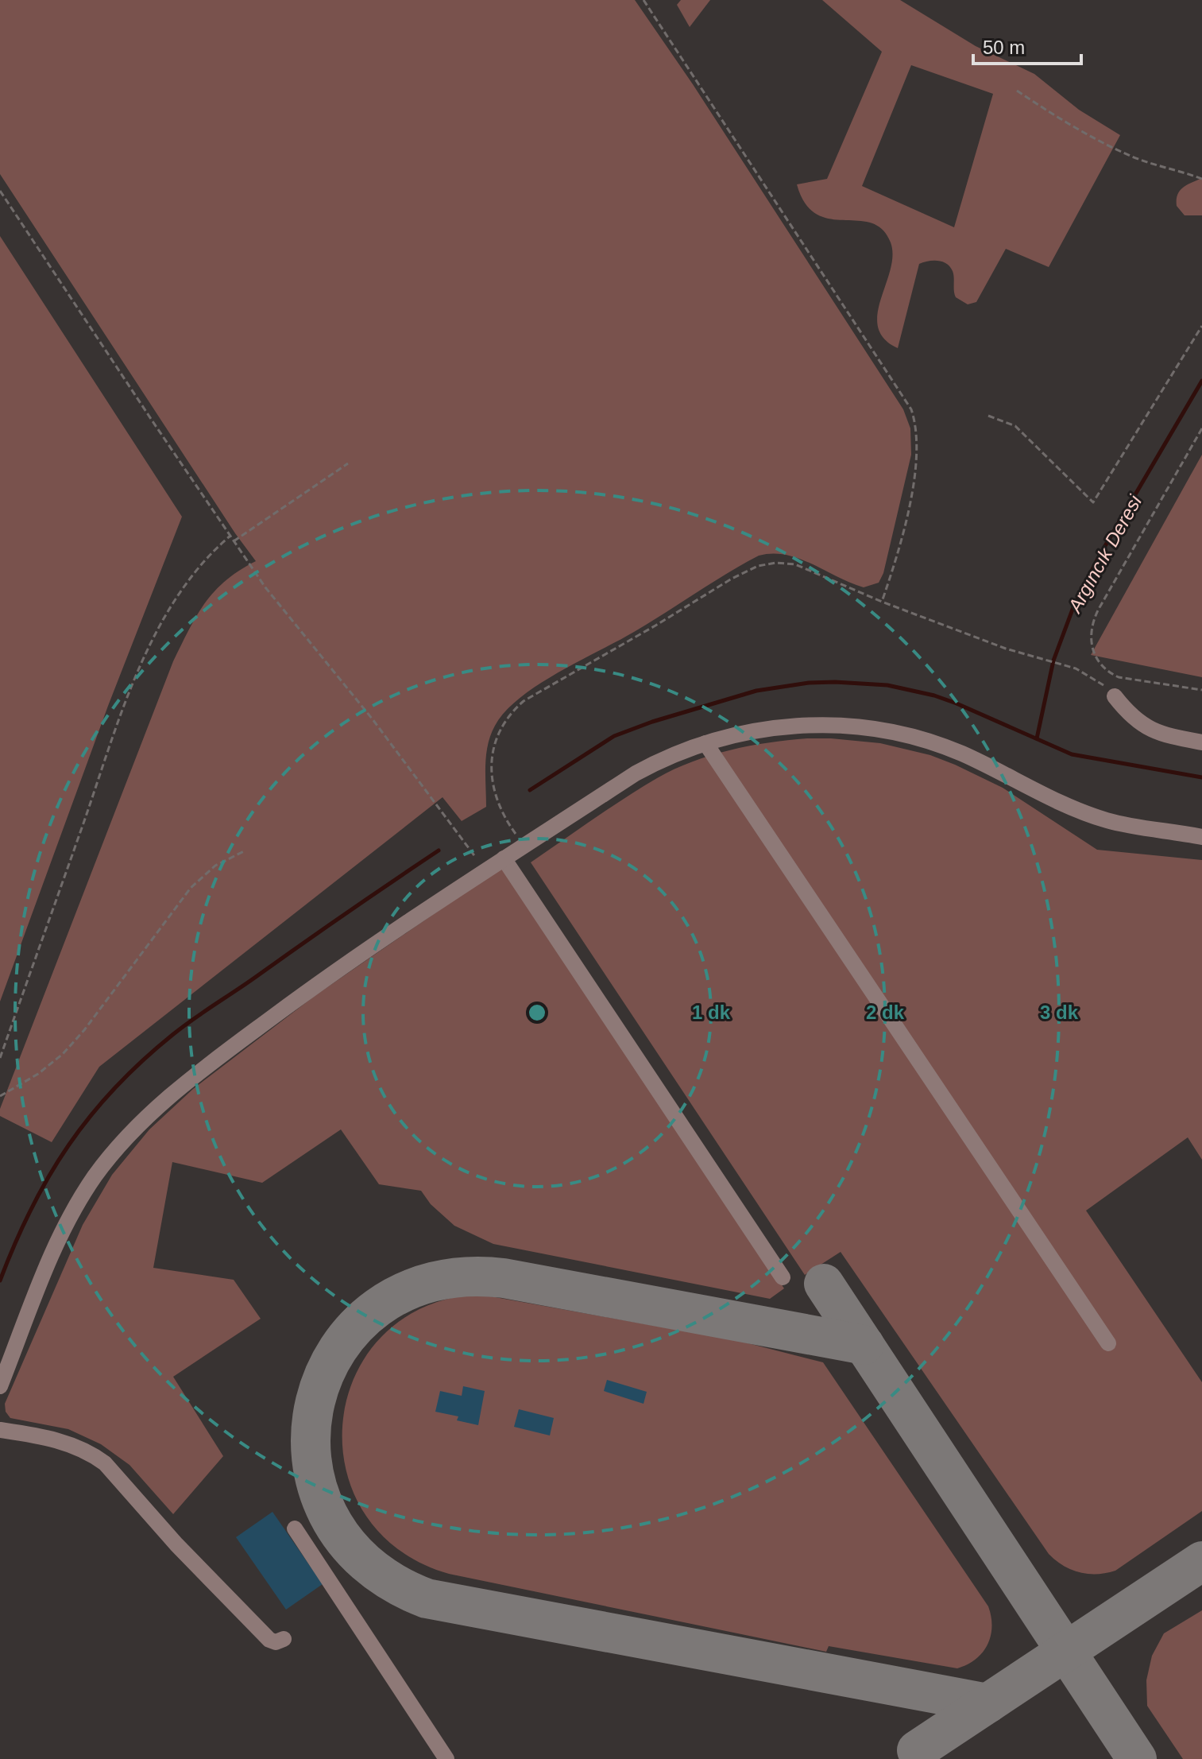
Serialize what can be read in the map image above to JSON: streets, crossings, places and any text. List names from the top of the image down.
{
  "water": ["Argıncık Deresi"],
  "scale_bar": "50 m",
  "rings": ["1 dk", "2 dk", "3 dk"]
}
